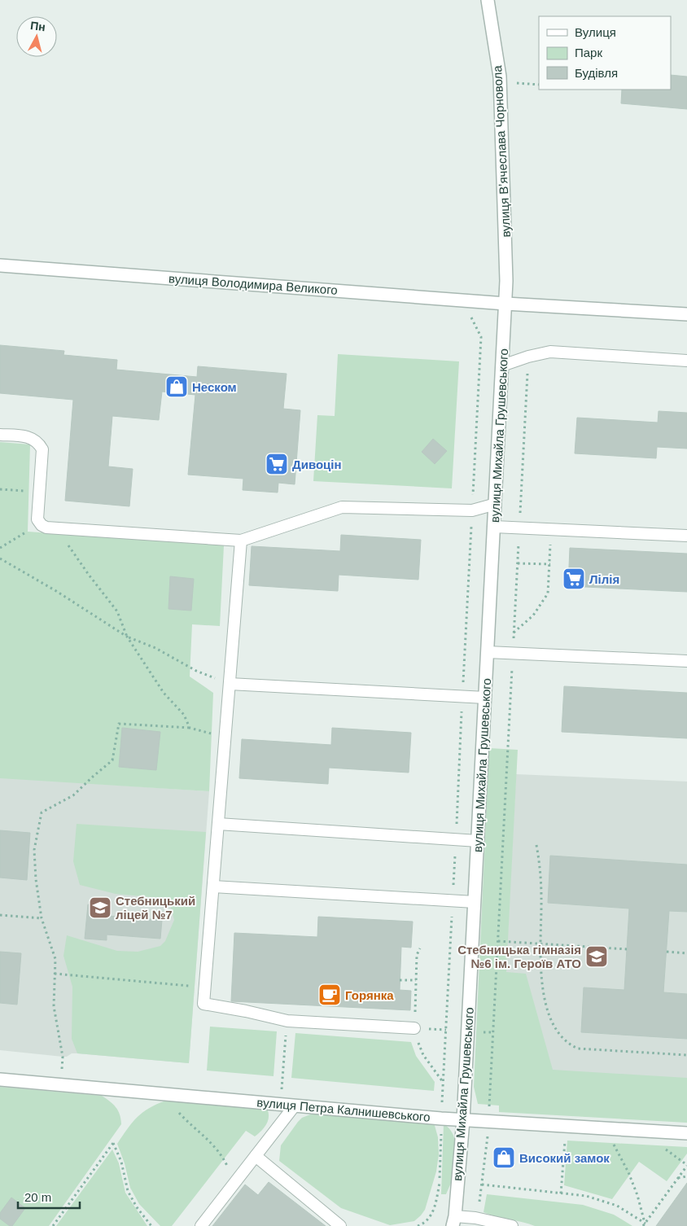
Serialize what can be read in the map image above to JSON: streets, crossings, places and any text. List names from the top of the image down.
{
  "streets": {
    "street": [
      "вулиця Вʼячеслава Чорновола",
      "вулиця Володимира Великого",
      "вулиця Михайла Грушевського",
      "вулиця Петра Калнишевського"
    ]
  },
  "crossings": [
    ["вулиця Вʼячеслава Чорновола", "вулиця Володимира Великого"],
    ["вулиця Вʼячеслава Чорновола", "вулиця Михайла Грушевського"],
    ["вулиця Володимира Великого", "вулиця Михайла Грушевського"],
    ["вулиця Михайла Грушевського", "вулиця Петра Калнишевського"]
  ],
  "places": {
    "shop": ["Неском", "Високий замок"],
    "supermarket": ["Дивоцін", "Лілія"],
    "school or university": ["Стебницький ліцей №7", "Стебницька гімназія №6 ім. Героїв АТО"],
    "cafe": ["Горянка"]
  },
  "legend": ["Вулиця", "Парк", "Будівля"],
  "scale_bar": "20 m",
  "north": "top"
}
